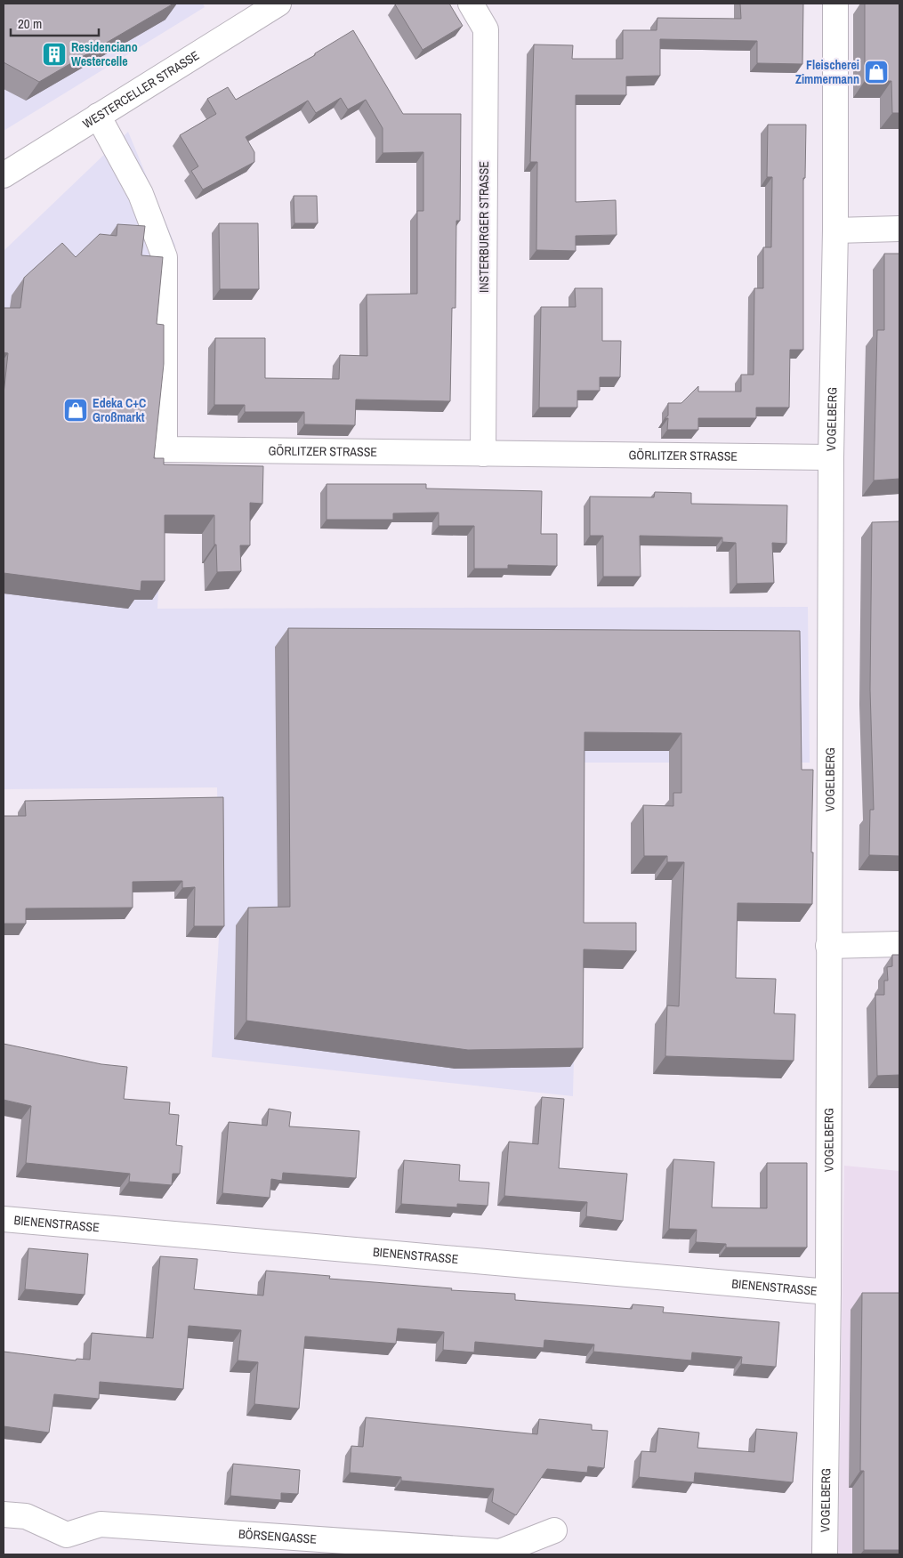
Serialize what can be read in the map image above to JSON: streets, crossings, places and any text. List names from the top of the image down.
{
  "streets": {
    "street": [
      "WESTERCELLER STRASSE",
      "INSTERBURGER STRASSE",
      "VOGELBERG",
      "GÖRLITZER STRASSE",
      "BIENENSTRASSE",
      "BÖRSENGASSE"
    ]
  },
  "crossings": [
    ["WESTERCELLER STRASSE", "GÖRLITZER STRASSE"],
    ["INSTERBURGER STRASSE", "GÖRLITZER STRASSE"],
    ["VOGELBERG", "GÖRLITZER STRASSE"],
    ["VOGELBERG", "BIENENSTRASSE"]
  ],
  "places": {
    "building": ["Residenciano Westercelle"],
    "shop": ["Fleischerei Zimmermann", "Edeka C+C Großmarkt"]
  },
  "scale_bar": "20 m"
}
